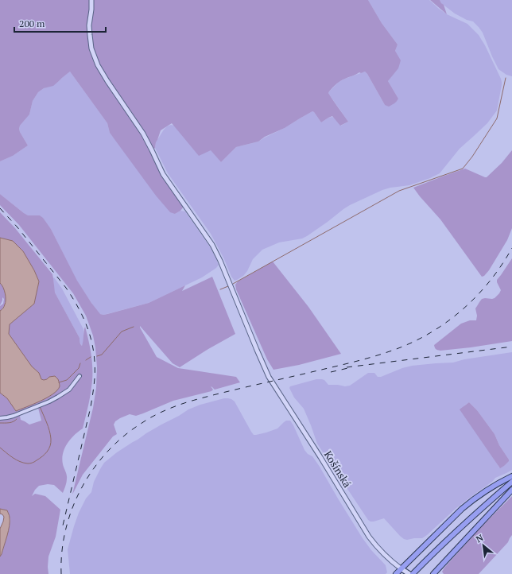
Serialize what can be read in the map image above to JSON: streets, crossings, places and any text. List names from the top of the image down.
{
  "streets": {
    "main road": ["Košínská"]
  },
  "scale_bar": "200 m",
  "north": "top left"
}
